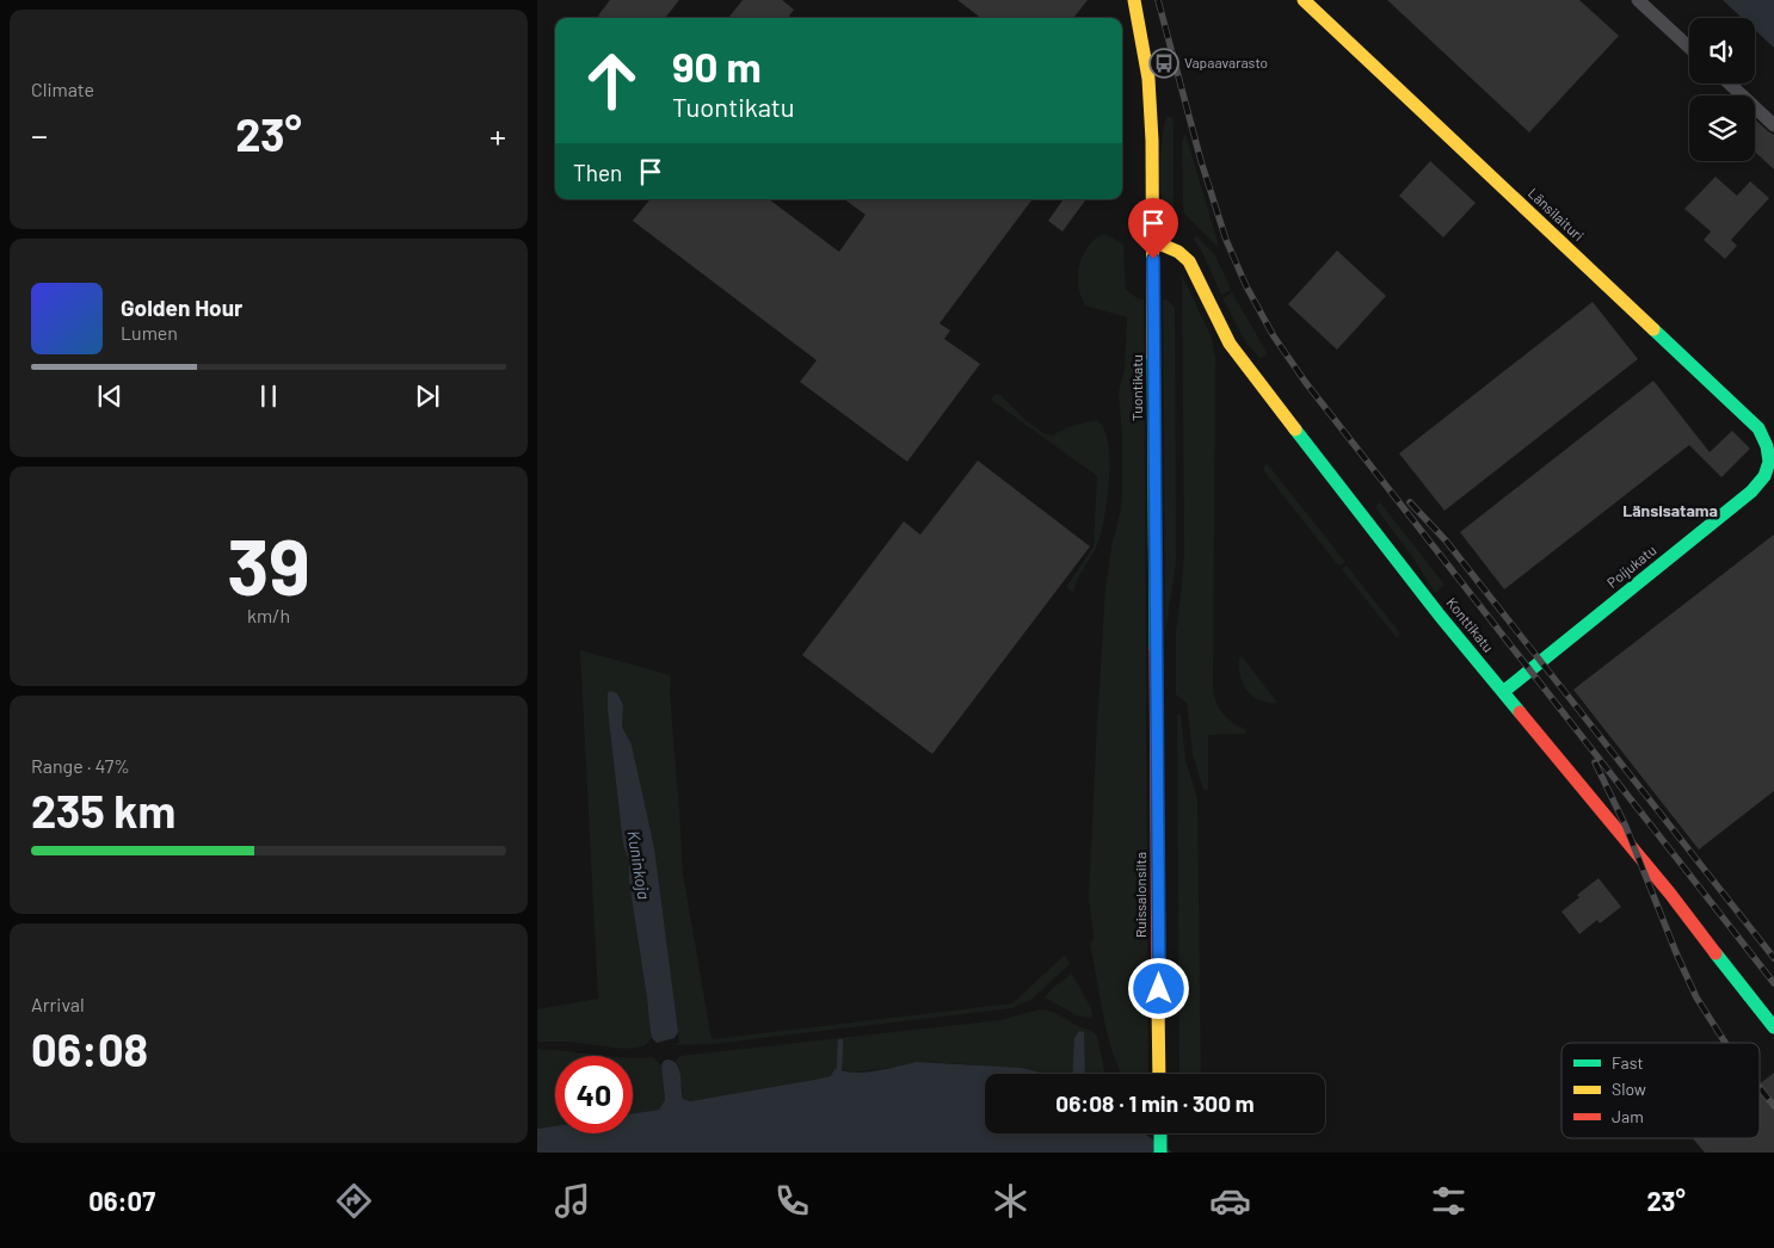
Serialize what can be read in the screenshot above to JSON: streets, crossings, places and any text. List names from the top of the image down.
{
  "streets": {
    "street": [
      "Länsilaituri",
      "Tuontikatu",
      "Poijukatu",
      "Konttikatu",
      "Ruissalonsilta"
    ]
  },
  "crossings": [
    ["Länsilaituri", "Poijukatu"],
    ["Tuontikatu", "Konttikatu"],
    ["Tuontikatu", "Ruissalonsilta"],
    ["Poijukatu", "Konttikatu"]
  ],
  "districts": ["Länsisatama"],
  "water": ["Kuninkoja"],
  "places": {
    "bus stop": ["Vapaavarasto"]
  },
  "legend": ["Fast", "Slow", "Jam"],
  "page": {
    "tile": [
      "Climate",
      ["39", "km/h"],
      ["Range · 47%", "235 km"],
      ["Arrival", "06:08"]
    ],
    "turn": ["90 m", "Tuontikatu"],
    "heat": ["−", "23°", "+"],
    "then": "Then",
    "song": ["Golden Hour", "Lumen"],
    "limit": "40",
    "trip": "06:08 · 1 min · 300 m",
    "tabs": ["06:07", "23°"]
  }
}
